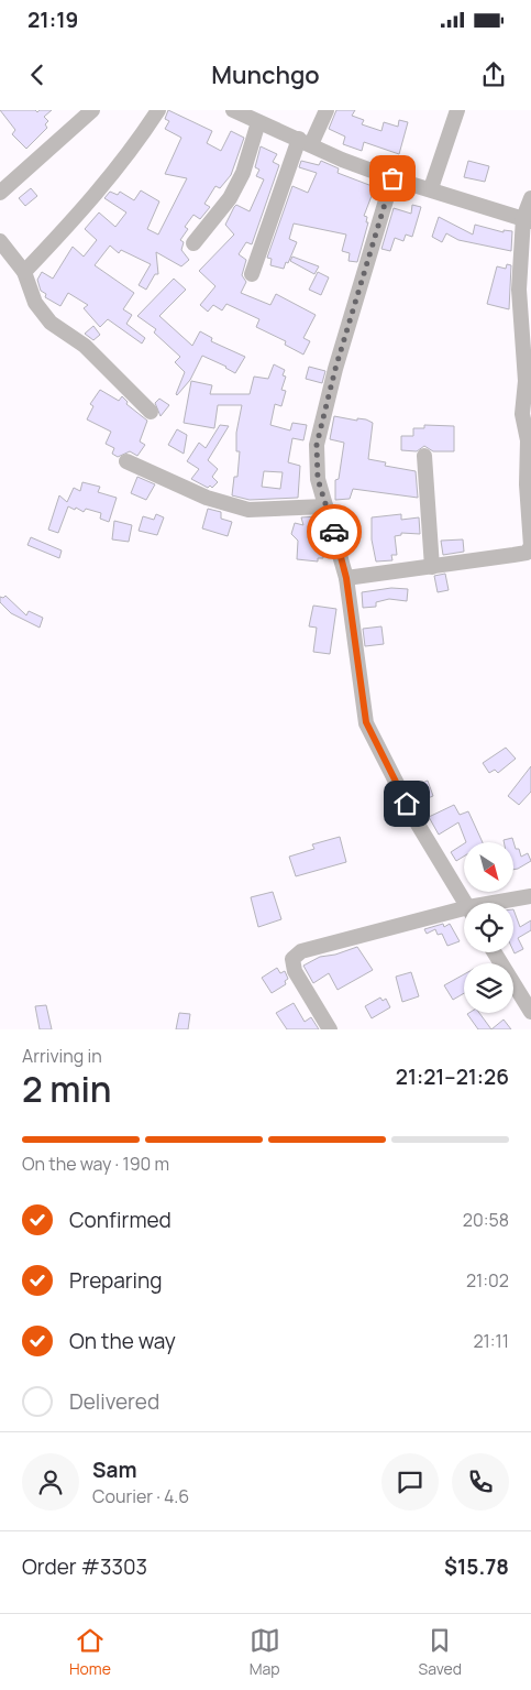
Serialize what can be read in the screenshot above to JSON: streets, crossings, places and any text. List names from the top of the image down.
{
  "north": "bottom right",
  "page": {
    "status": "21:19",
    "header": "Munchgo",
    "heading": ["2 min", "Arriving in", "21:21–21:26"],
    "panel": [
      "Sam",
      "Courier · 4.6",
      "Order #3303",
      "$15.78"
    ],
    "bar": "On the way · 190 m",
    "list": [
      ["Confirmed", "20:58"],
      ["Preparing", "21:02"],
      ["On the way", "21:11"],
      "Delivered"
    ],
    "tabs": ["Home", "Map", "Saved"]
  }
}
